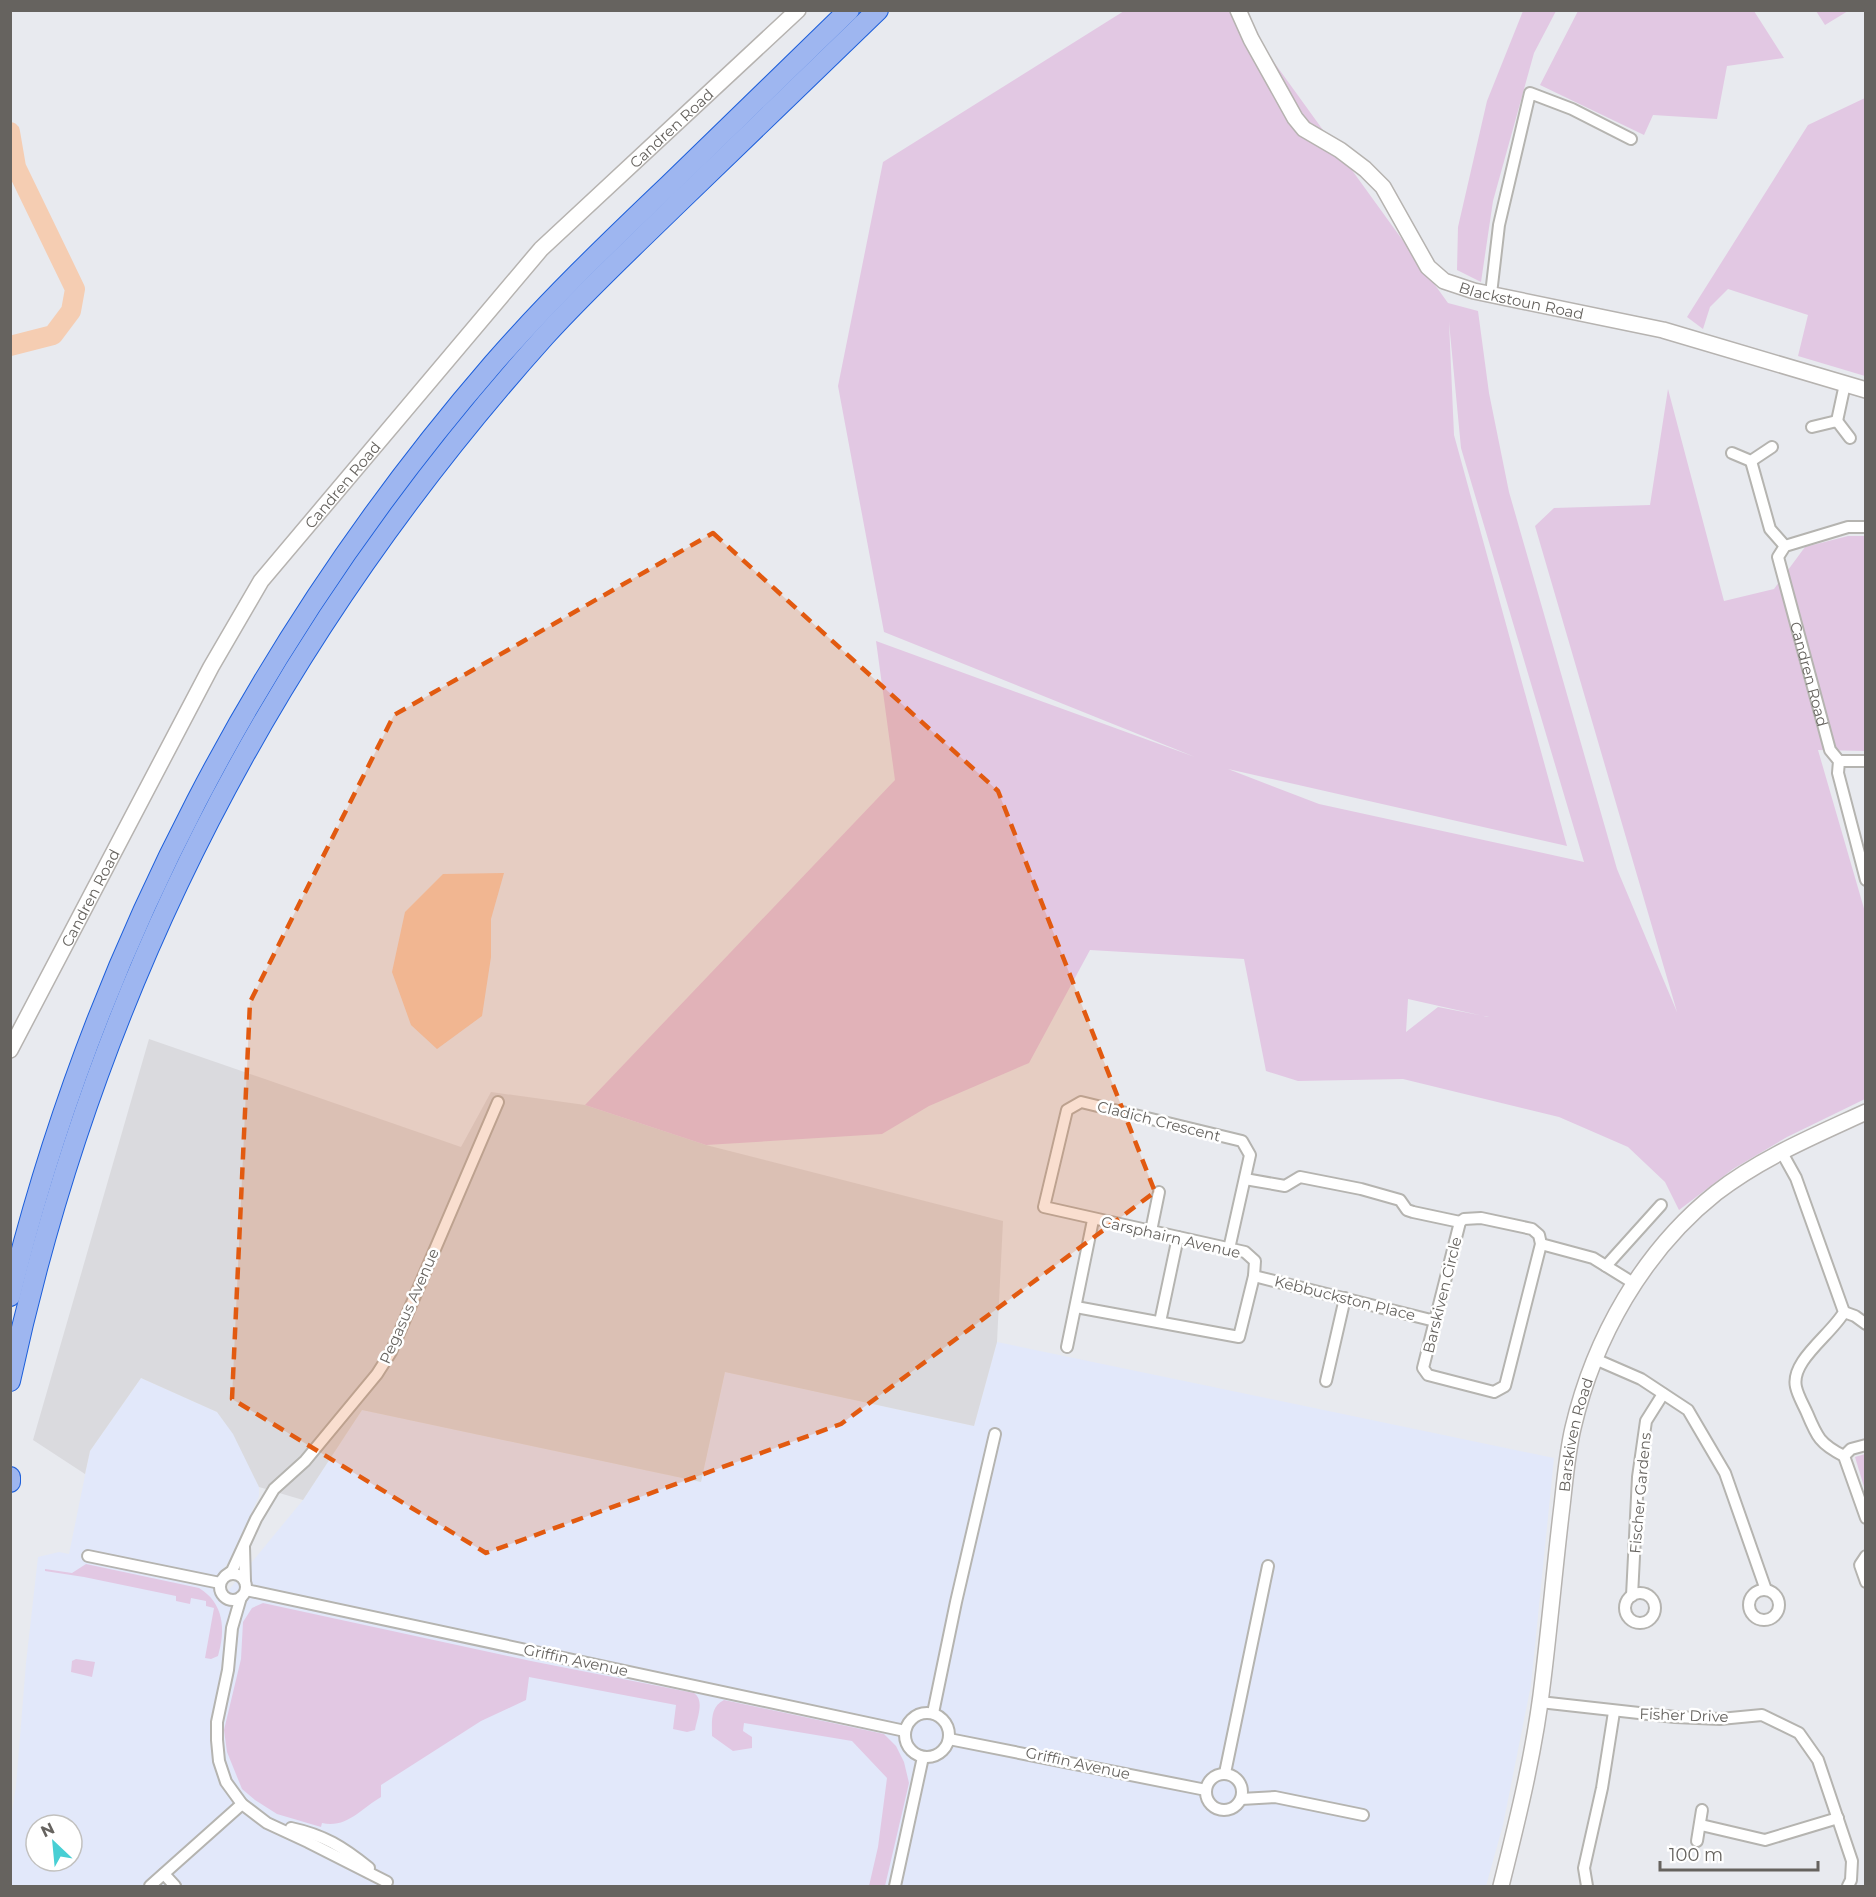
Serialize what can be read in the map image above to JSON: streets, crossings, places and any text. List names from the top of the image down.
{
  "streets": {
    "street": [
      "Candren Road",
      "Blackstoun Road",
      "Cladich Crescent",
      "Carsphairn Avenue",
      "Barskiven Circle",
      "Kebbuckston Place",
      "Pegasus Avenue",
      "Barskiven Road",
      "Fischer Gardens",
      "Griffin Avenue",
      "Fisher Drive"
    ]
  },
  "crossings": [
    ["Cladich Crescent", "Carsphairn Avenue"],
    ["Carsphairn Avenue", "Kebbuckston Place"],
    ["Barskiven Circle", "Kebbuckston Place"],
    ["Barskiven Circle", "Barskiven Road"],
    ["Barskiven Road", "Fisher Drive"]
  ],
  "scale_bar": "100 m",
  "north": "top left"
}
